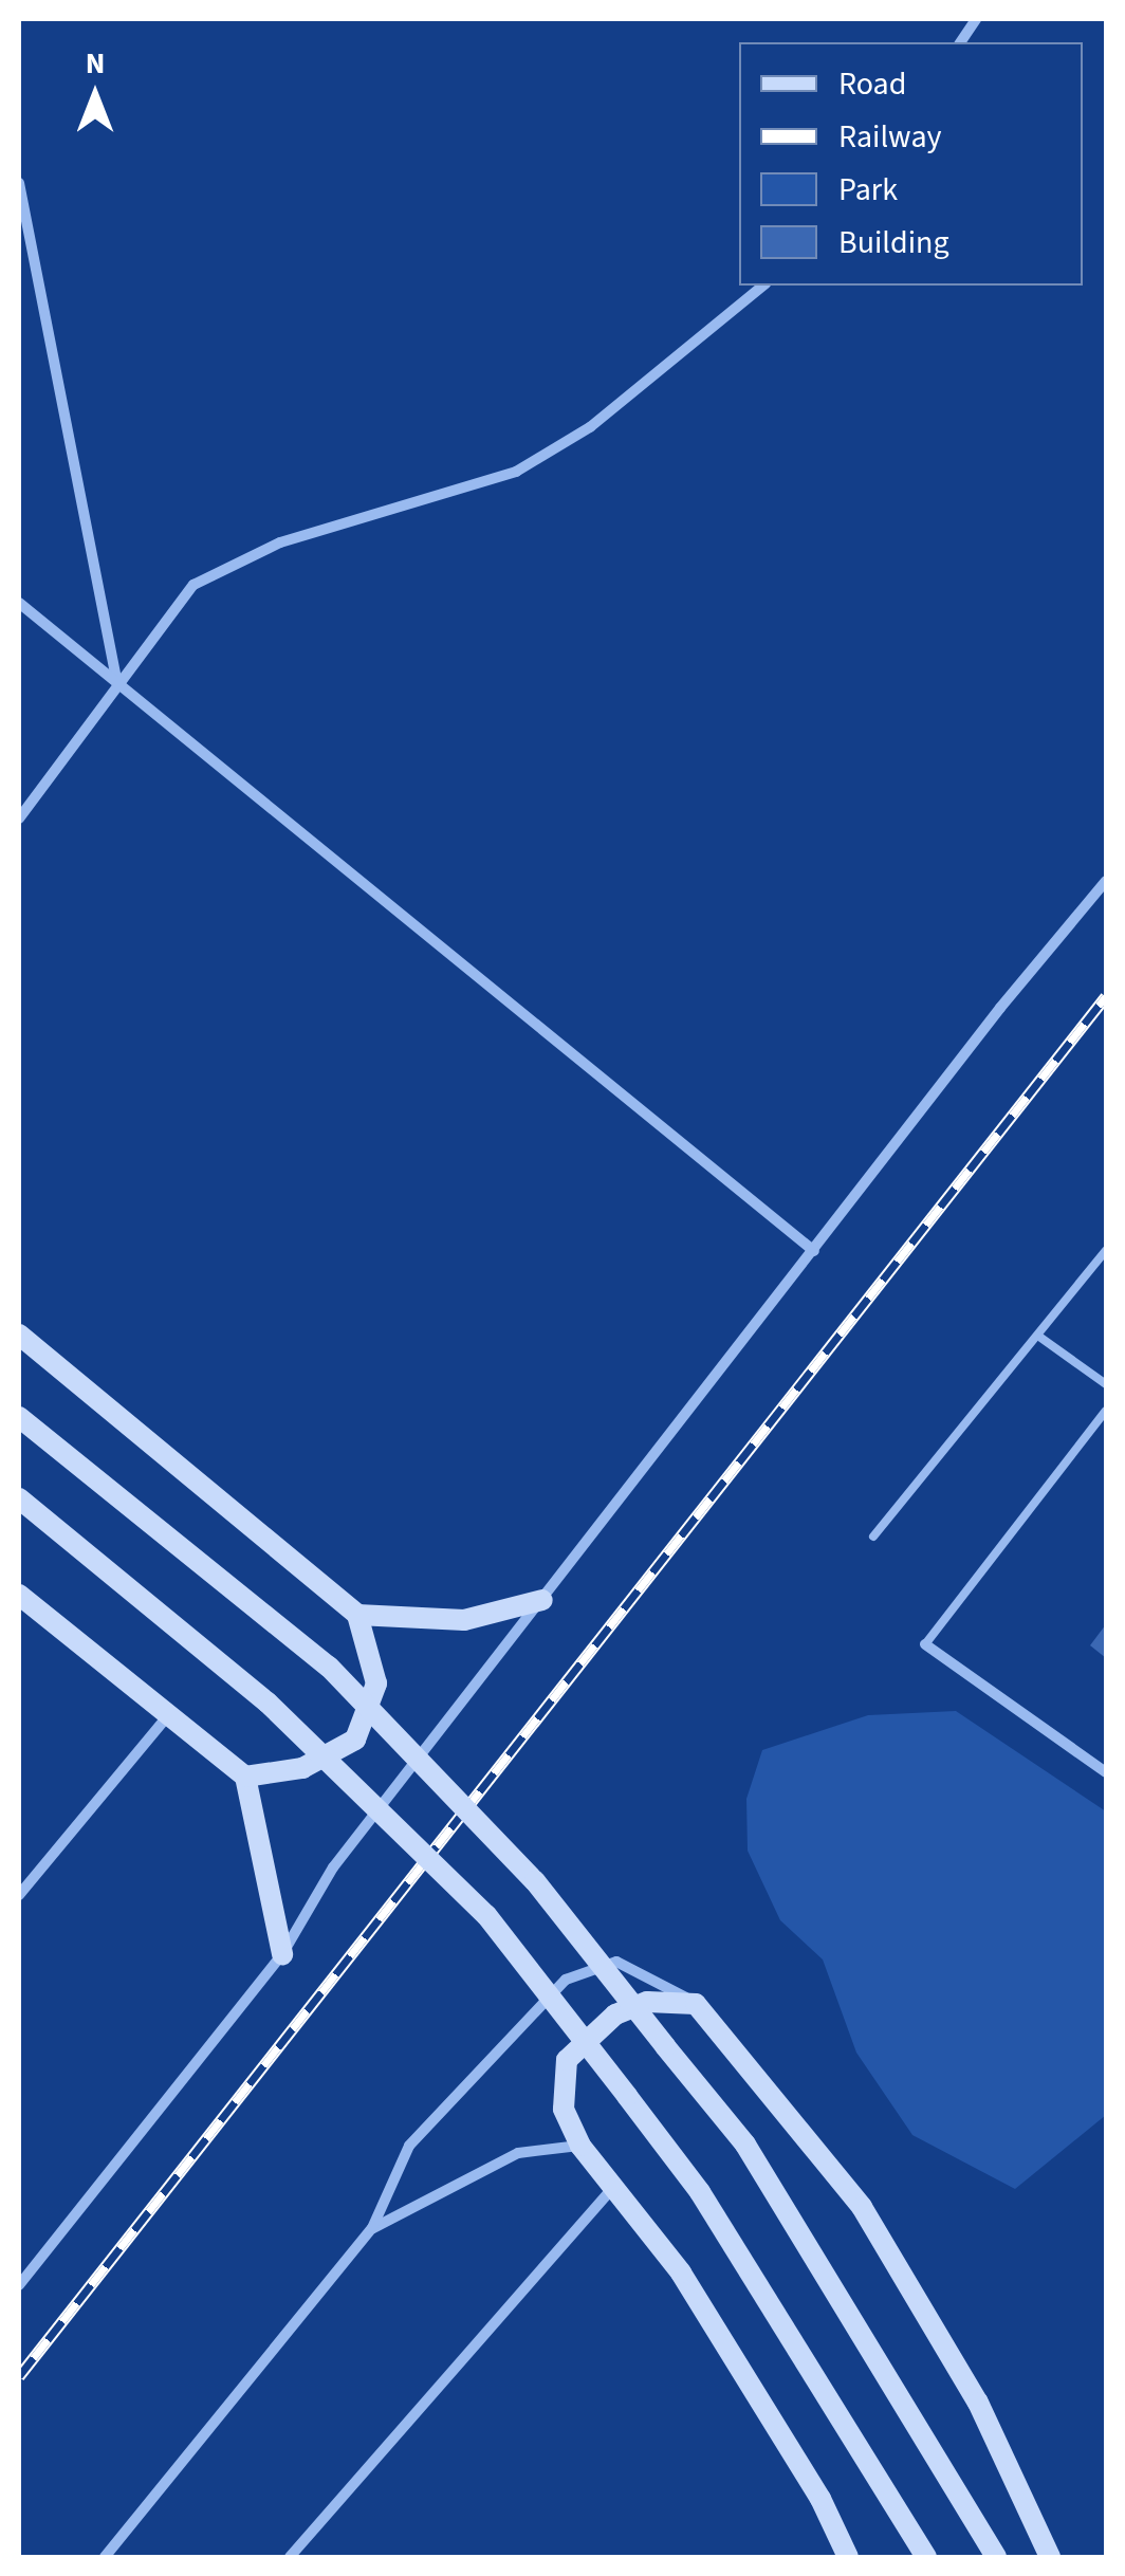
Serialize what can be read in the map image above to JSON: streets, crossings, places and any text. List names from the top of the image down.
{
  "legend": [
    "Road",
    "Railway",
    "Park",
    "Building"
  ],
  "north": "top"
}
